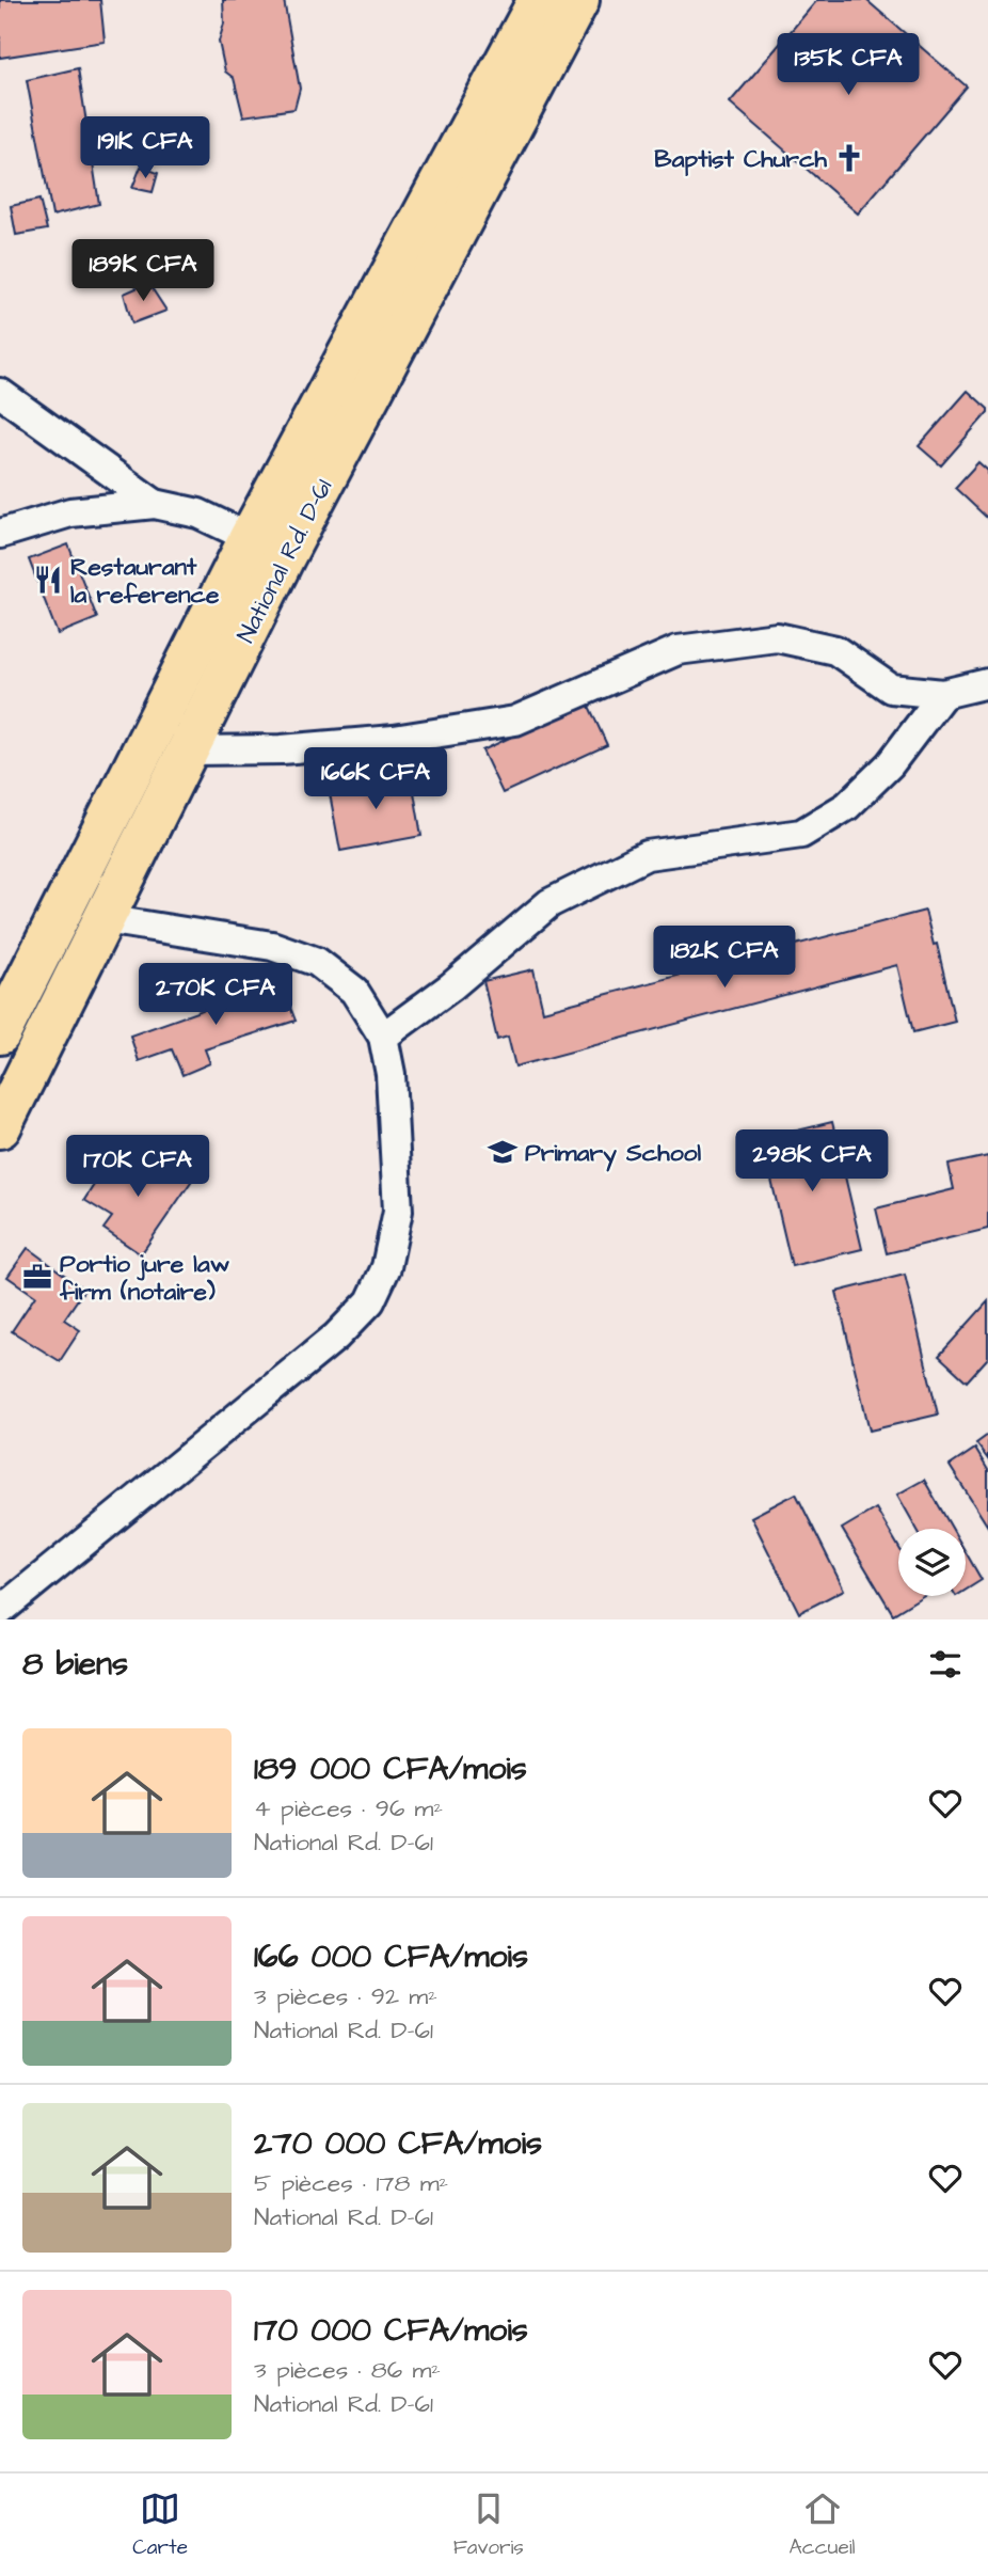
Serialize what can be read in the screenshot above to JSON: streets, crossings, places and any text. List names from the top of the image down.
{
  "streets": {
    "highway": ["National Rd. D-61"]
  },
  "places": {
    "church": ["Baptist Church"],
    "restaurant": ["Restaurant la reference"],
    "school or university": ["Primary School"],
    "office": ["Portio jure law firm (notaire)"]
  },
  "page": {
    "price": [
      "135K CFA",
      "191K CFA",
      "189K CFA",
      "166K CFA",
      "182K CFA",
      "270K CFA",
      "298K CFA",
      "170K CFA"
    ],
    "heading": "8 biens",
    "list": [
      {
        "name": "189 000 CFA/mois",
        "note": "4 pièces · 96 m² · National Rd. D-61"
      },
      {
        "name": "166 000 CFA/mois",
        "note": "3 pièces · 92 m² · National Rd. D-61"
      },
      {
        "name": "270 000 CFA/mois",
        "note": "5 pièces · 178 m² · National Rd. D-61"
      },
      {
        "name": "170 000 CFA/mois",
        "note": "3 pièces · 86 m² · National Rd. D-61"
      }
    ],
    "tabs": ["Carte", "Favoris", "Accueil"]
  }
}
